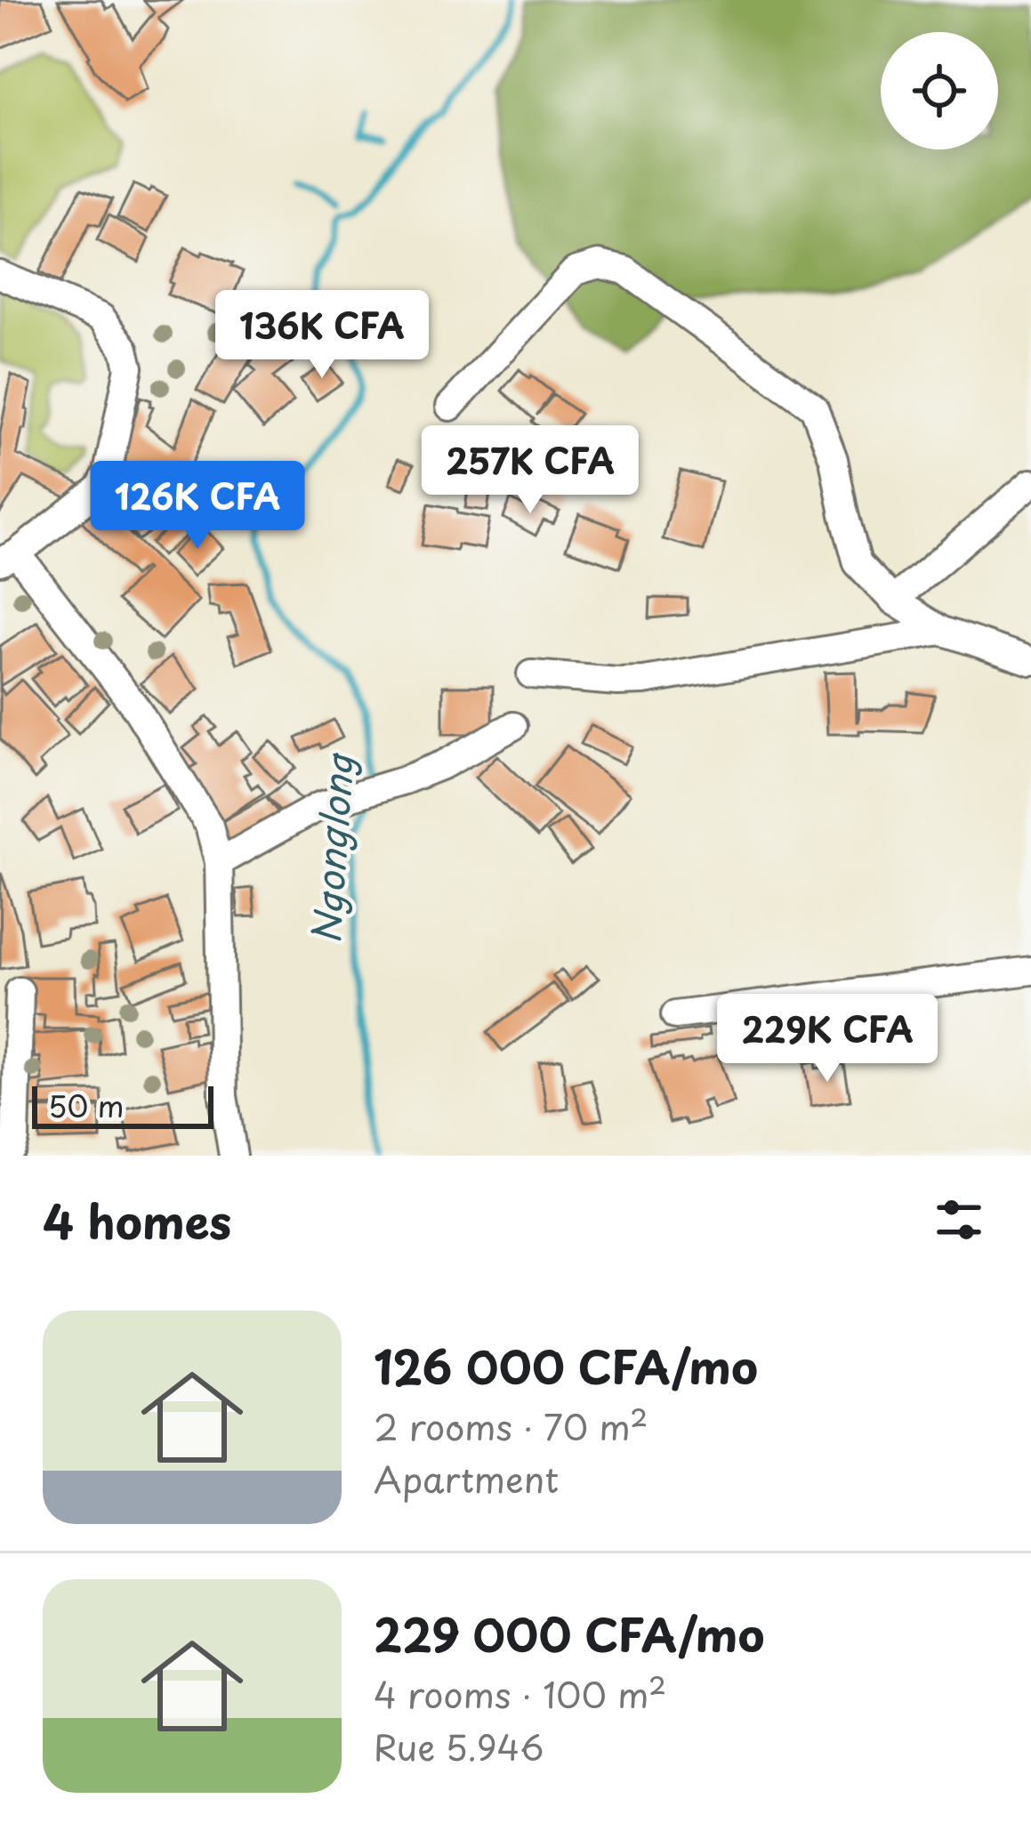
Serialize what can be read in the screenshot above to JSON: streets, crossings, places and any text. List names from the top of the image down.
{
  "water": ["Ngonglong"],
  "scale_bar": "50 m",
  "page": {
    "price": [
      "136K CFA",
      "257K CFA",
      "126K CFA",
      "229K CFA"
    ],
    "scale": "50 m",
    "heading": "4 homes",
    "list": [
      {
        "name": "126 000 CFA/mo",
        "note": "2 rooms · 70 m² · Apartment"
      },
      {
        "name": "229 000 CFA/mo",
        "note": "4 rooms · 100 m² · Rue 5.946"
      }
    ]
  }
}
